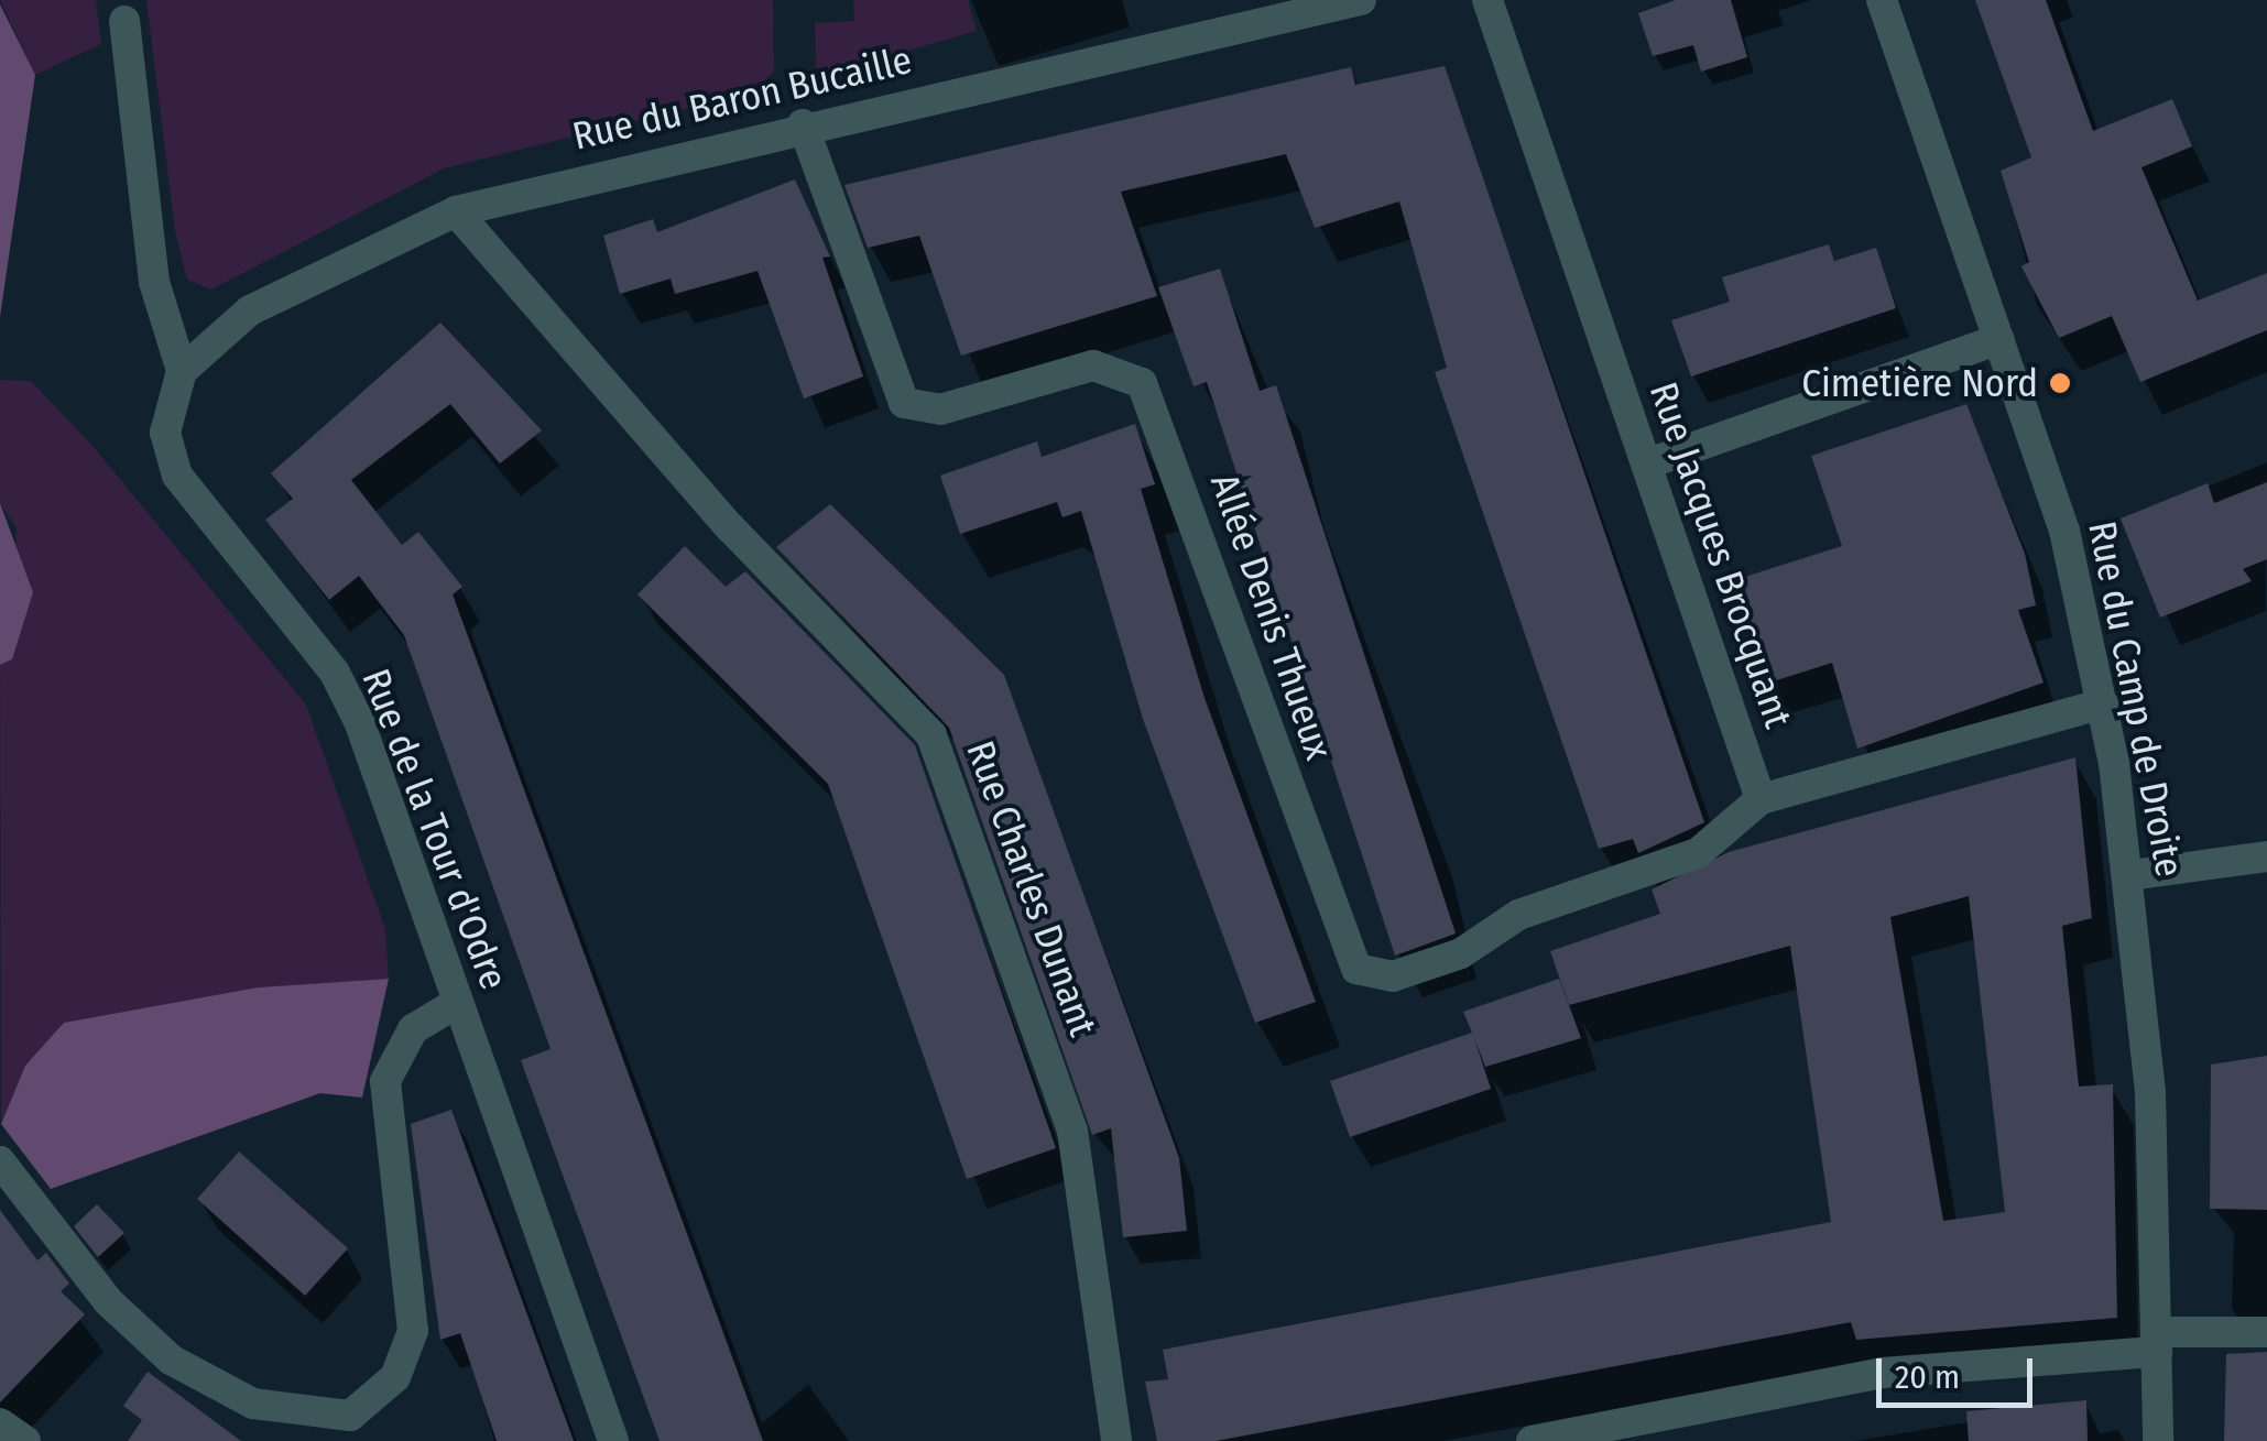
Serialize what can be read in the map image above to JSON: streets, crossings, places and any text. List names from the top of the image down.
{
  "streets": {
    "street": [
      "Rue du Baron Bucaille",
      "Rue Jacques Brocquant",
      "Allée Denis Thueux",
      "Rue du Camp de Droite",
      "Rue de la Tour d'Odre",
      "Rue Charles Dunant"
    ]
  },
  "crossings": [
    ["Rue du Baron Bucaille", "Allée Denis Thueux"],
    ["Rue du Baron Bucaille", "Rue de la Tour d'Odre"],
    ["Rue du Baron Bucaille", "Rue Charles Dunant"],
    ["Rue Jacques Brocquant", "Allée Denis Thueux"]
  ],
  "places": ["Cimetière Nord"],
  "scale_bar": "20 m"
}
